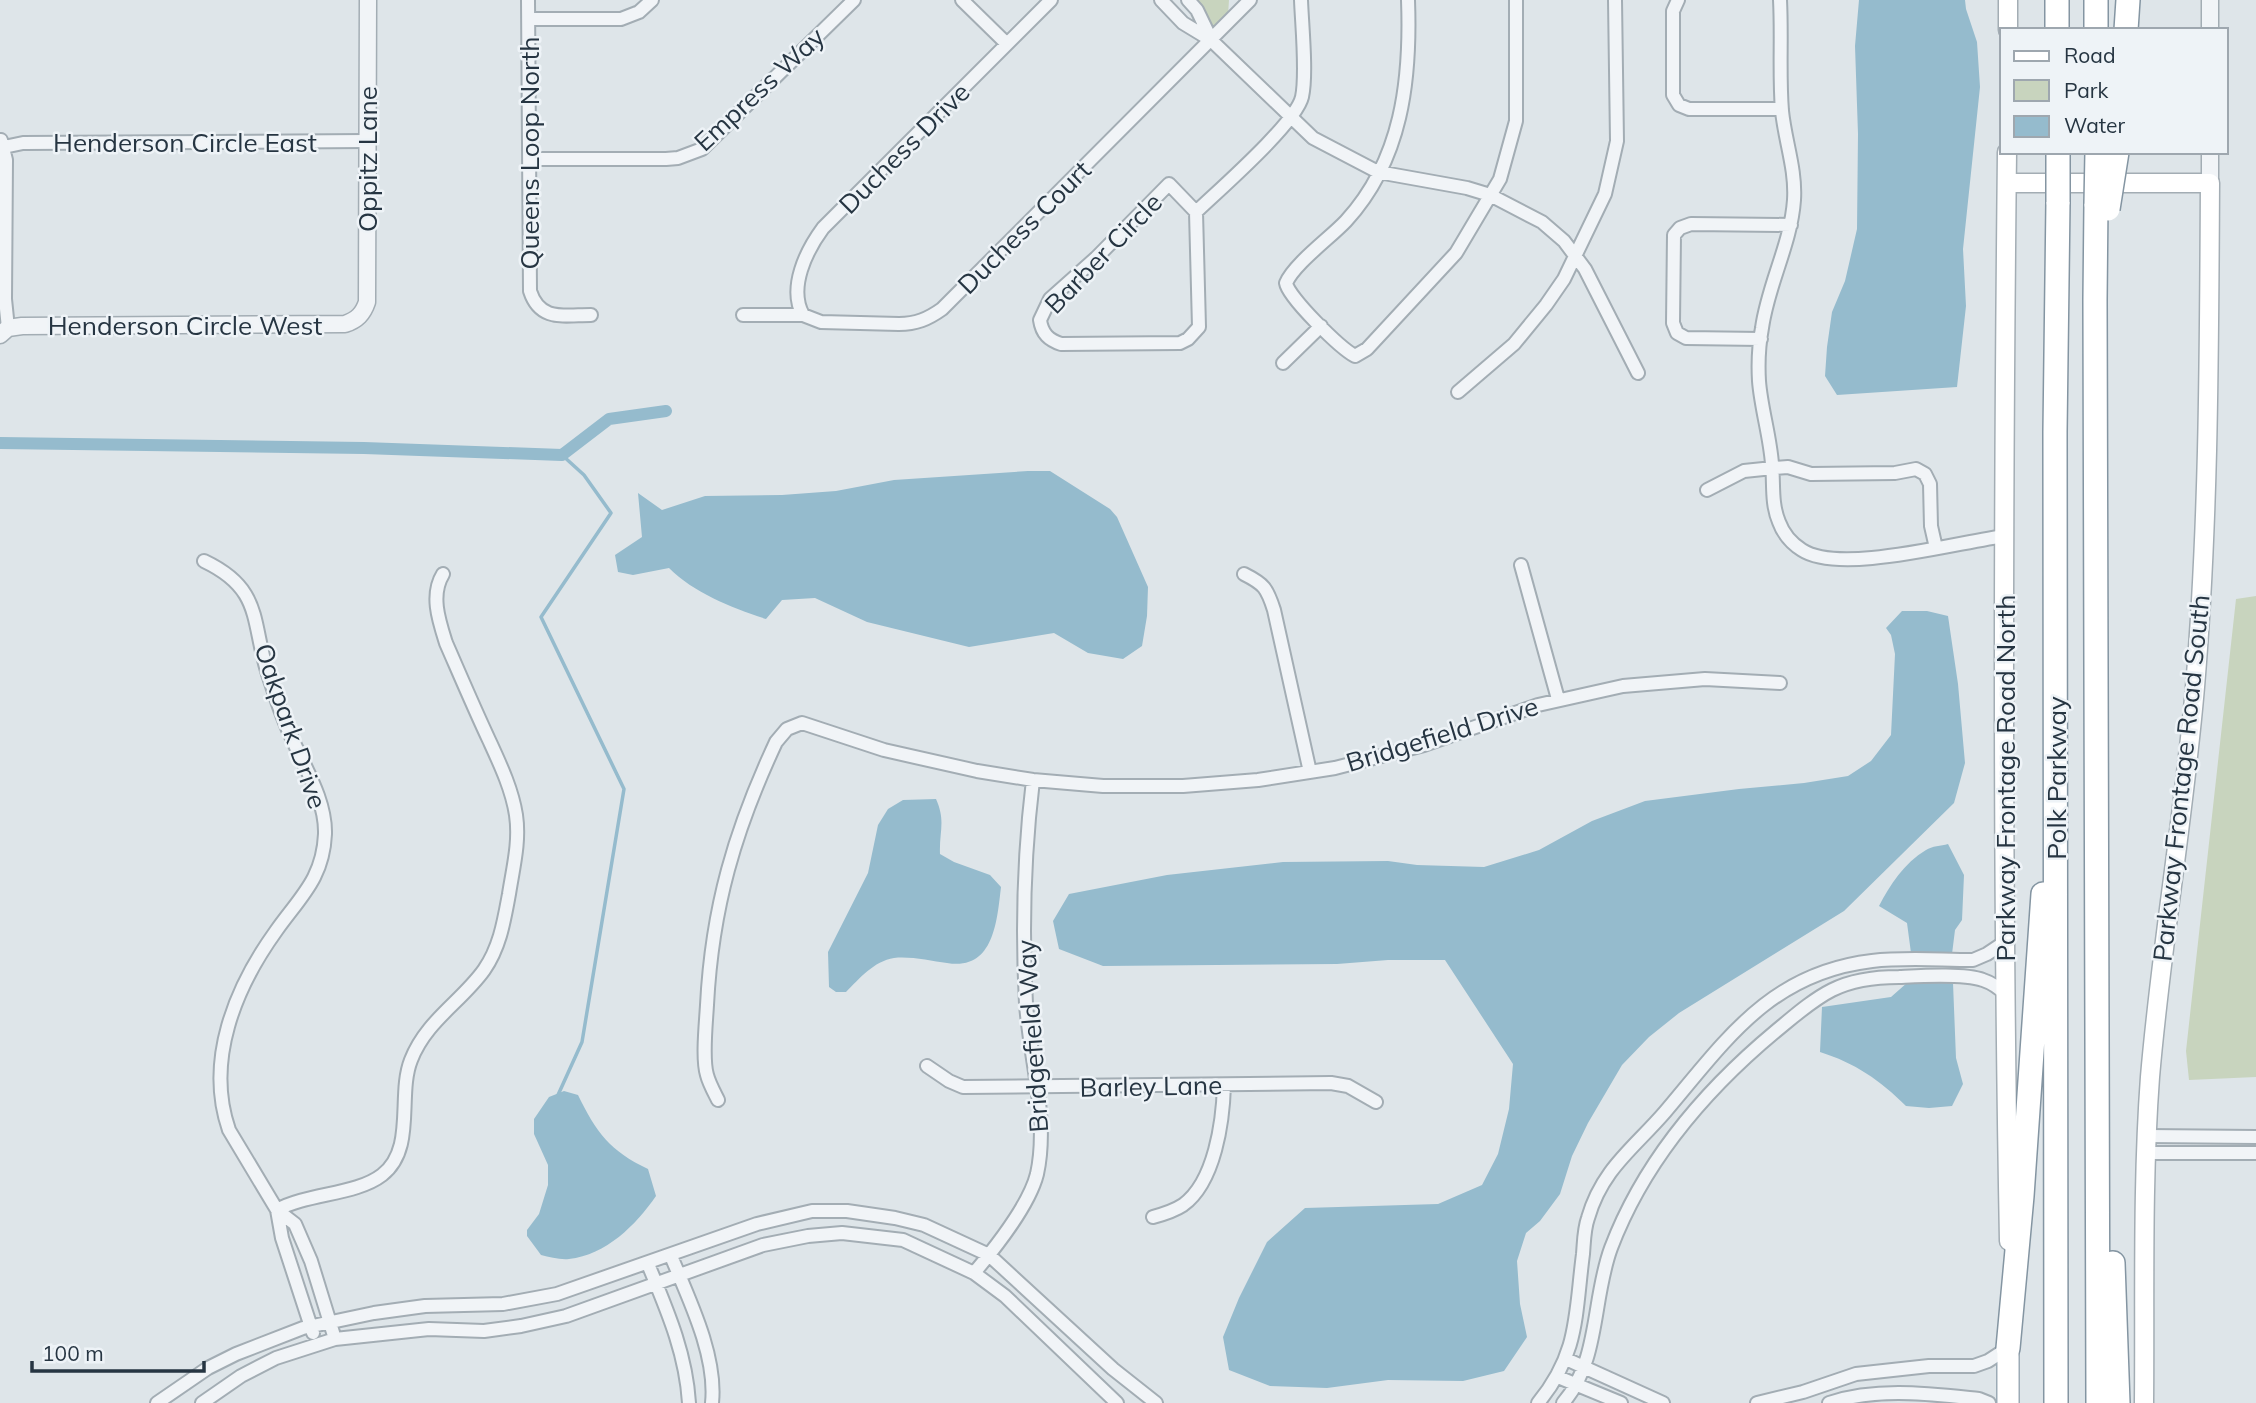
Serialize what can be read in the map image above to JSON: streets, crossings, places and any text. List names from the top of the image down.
{
  "streets": {
    "highway": ["Polk Parkway"],
    "main road": ["Parkway Frontage Road North", "Parkway Frontage Road South"],
    "street": [
      "Empress Way",
      "Henderson Circle East",
      "Duchess Drive",
      "Queens Loop North",
      "Oppitz Lane",
      "Duchess Court",
      "Barber Circle",
      "Henderson Circle West",
      "Oakpark Drive",
      "Bridgefield Drive",
      "Bridgefield Way",
      "Barley Lane"
    ]
  },
  "crossings": [
    ["Empress Way", "Queens Loop North"],
    ["Henderson Circle East", "Oppitz Lane"],
    ["Duchess Drive", "Duchess Court"],
    ["Oppitz Lane", "Henderson Circle West"],
    ["Bridgefield Drive", "Bridgefield Way"],
    ["Bridgefield Way", "Barley Lane"]
  ],
  "legend": ["Road", "Park", "Water"],
  "scale_bar": "100 m"
}
